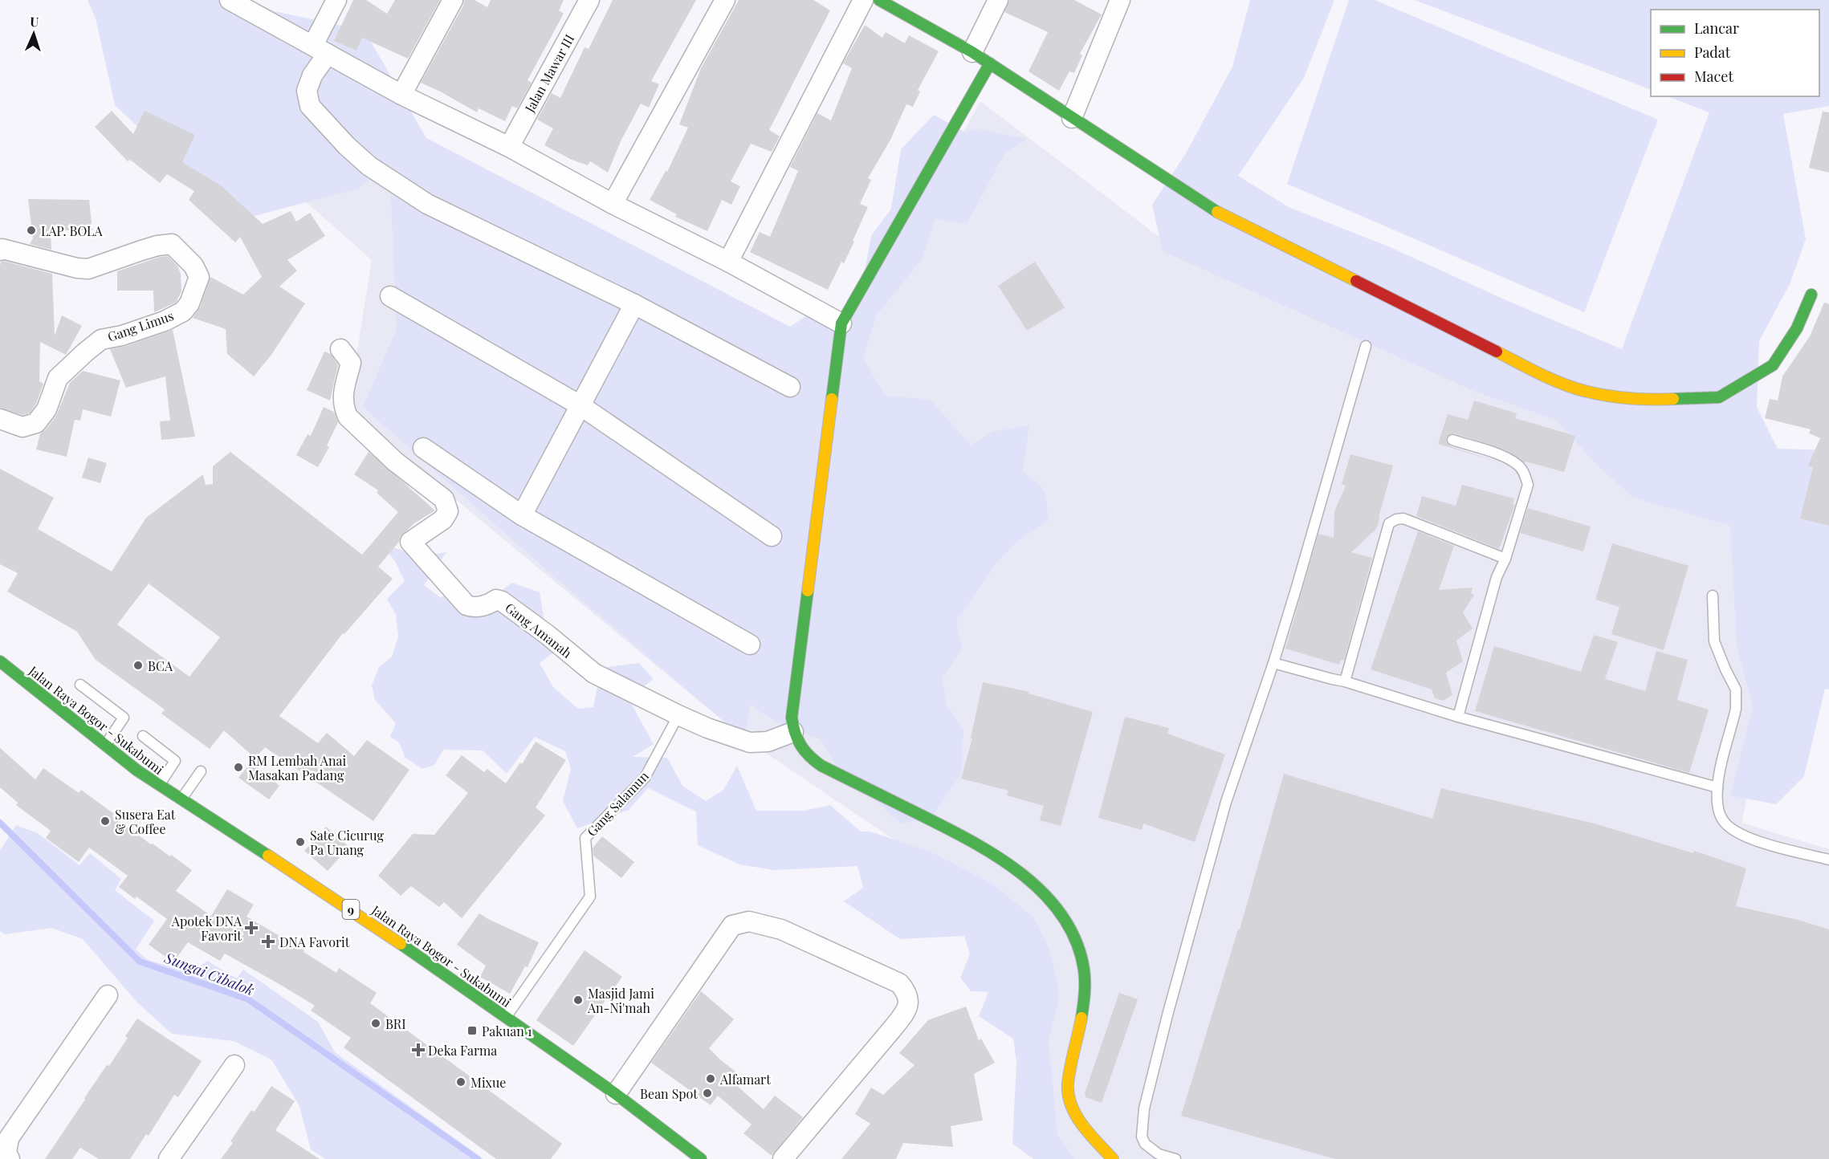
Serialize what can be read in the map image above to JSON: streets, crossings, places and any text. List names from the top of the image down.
{
  "streets": {
    "main road": ["Jalan Raya Bogor - Sukabumi", "9"],
    "street": ["Jalan Mawar III", "Gang Limus", "Gang Amanah"],
    "lane": ["Gang Salamun"]
  },
  "crossings": [
    ["Gang Amanah", "Gang Salamun"],
    ["Jalan Raya Bogor - Sukabumi", "Gang Salamun"]
  ],
  "water": ["Sungai Cibalok"],
  "places": {
    "other": [
      "LAP. BOLA",
      "BCA",
      "RM Lembah Anai Masakan Padang",
      "Susera Eat & Coffee",
      "Sate Cicurug Pa Unang",
      "Masjid Jami An-Ni'mah",
      "BRI",
      "Alfamart",
      "Mixue",
      "Bean Spot"
    ],
    "health": ["Apotek DNA Favorit", "DNA Favorit", "Deka Farma"],
    "transit": ["Pakuan 1"]
  },
  "legend": ["Lancar", "Padat", "Macet"],
  "north": "top"
}
